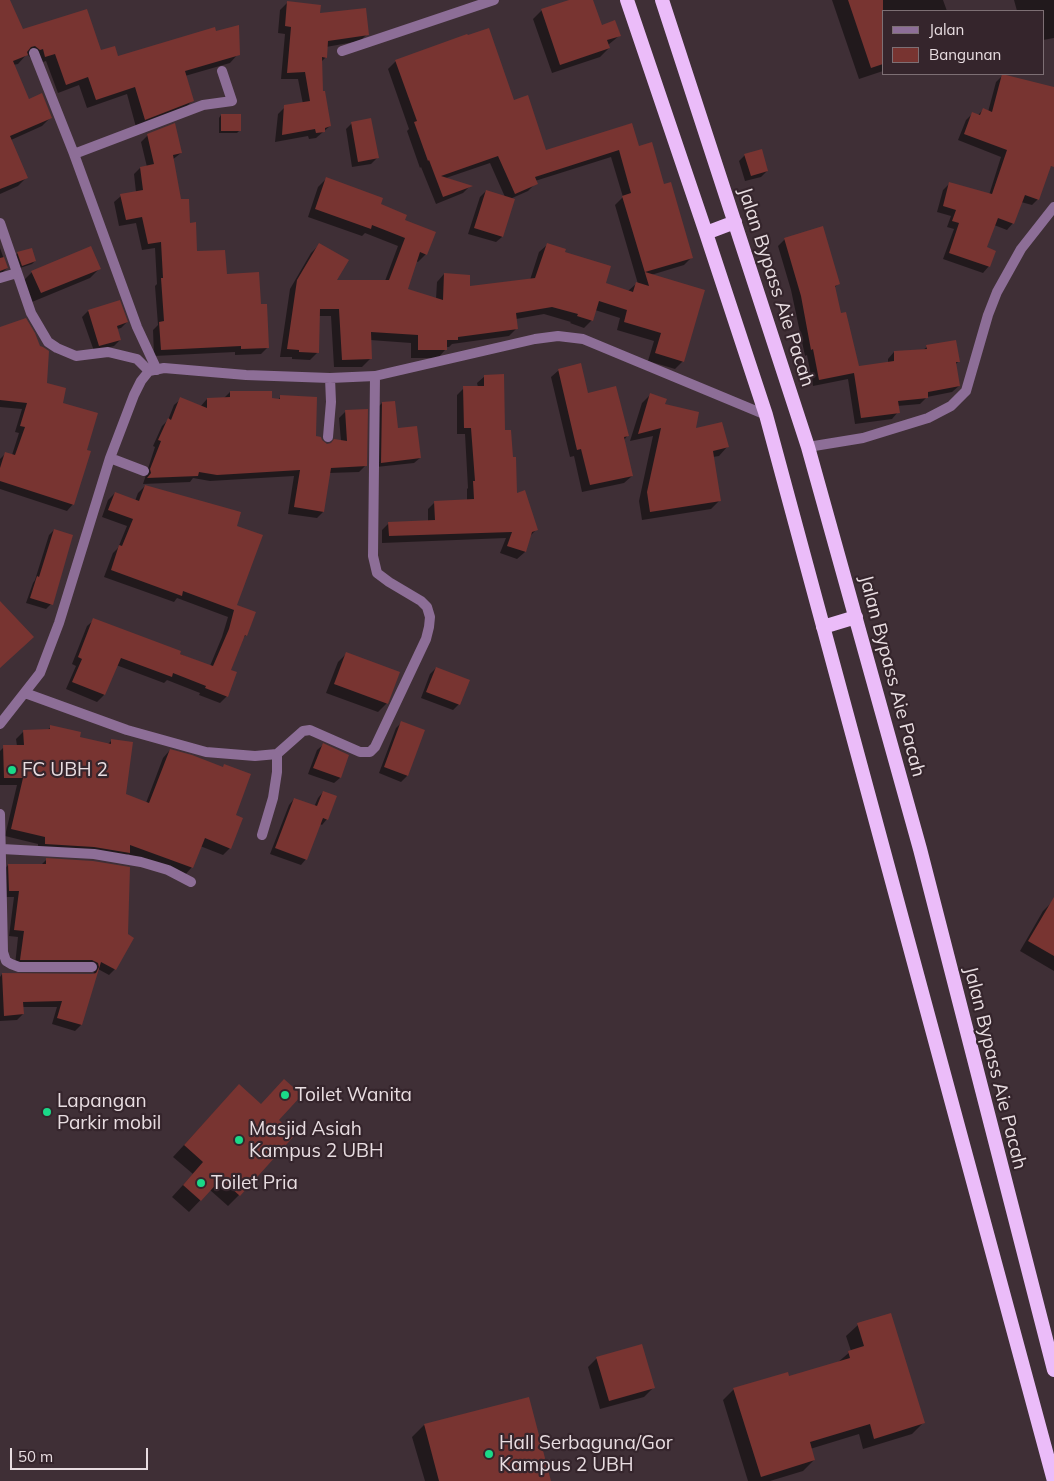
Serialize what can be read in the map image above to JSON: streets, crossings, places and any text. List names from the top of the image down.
{
  "streets": {
    "highway": ["Jalan Bypass Aie Pacah"]
  },
  "places": [
    "FC UBH 2",
    "Toilet Wanita",
    "Lapangan Parkir mobil",
    "Masjid Asiah Kampus 2 UBH",
    "Toilet Pria",
    "Hall Serbaguna/Gor Kampus 2 UBH"
  ],
  "legend": ["Jalan", "Bangunan"],
  "scale_bar": "50 m"
}
